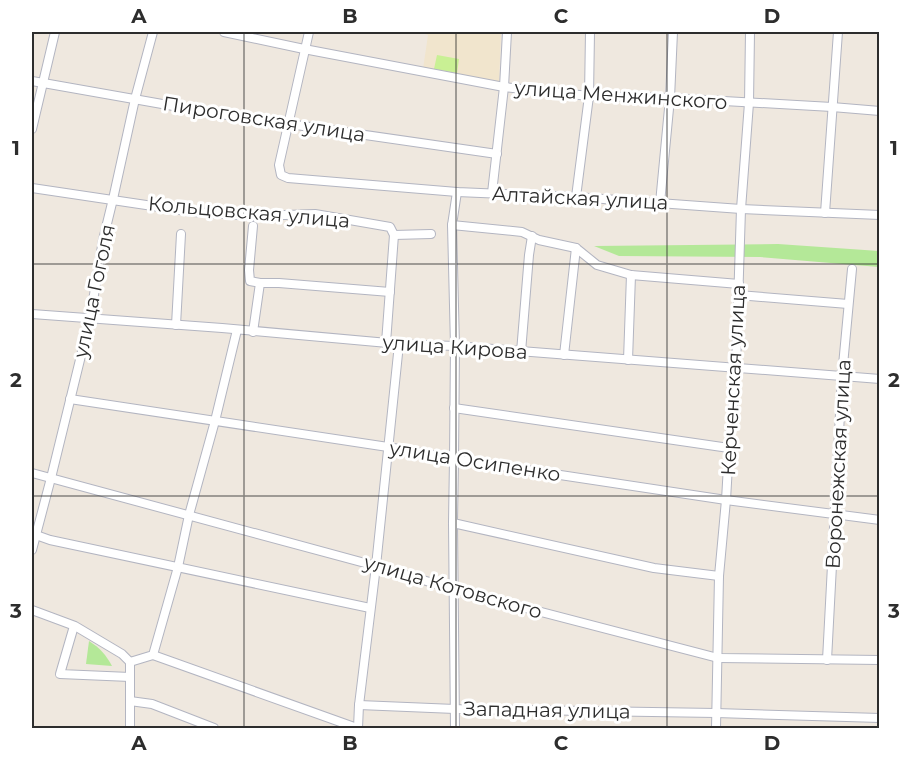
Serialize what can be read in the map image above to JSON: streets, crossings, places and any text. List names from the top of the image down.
{
  "streets": {
    "street": [
      "улица Менжинского",
      "Пироговская улица",
      "Алтайская улица",
      "Кольцовская улица",
      "улица Гоголя",
      "улица Кирова",
      "Керченская улица",
      "улица Осипенко",
      "Воронежская улица",
      "улица Котовского",
      "Западная улица"
    ]
  },
  "crossings": [
    ["улица Менжинского", "Керченская улица"],
    ["Пироговская улица", "Алтайская улица"],
    ["Пироговская улица", "улица Гоголя"],
    ["Алтайская улица", "Керченская улица"],
    ["Кольцовская улица", "улица Гоголя"],
    ["улица Гоголя", "улица Кирова"],
    ["улица Гоголя", "улица Осипенко"],
    ["улица Гоголя", "улица Котовского"],
    ["улица Кирова", "Керченская улица"],
    ["улица Кирова", "Воронежская улица"],
    ["Керченская улица", "улица Осипенко"],
    ["Керченская улица", "улица Котовского"],
    ["Керченская улица", "Западная улица"],
    ["улица Осипенко", "Воронежская улица"],
    ["Воронежская улица", "улица Котовского"]
  ],
  "grid": {
    "columns": [
      "A",
      "B",
      "C",
      "D"
    ],
    "rows": ["1", "2", "3"]
  }
}
